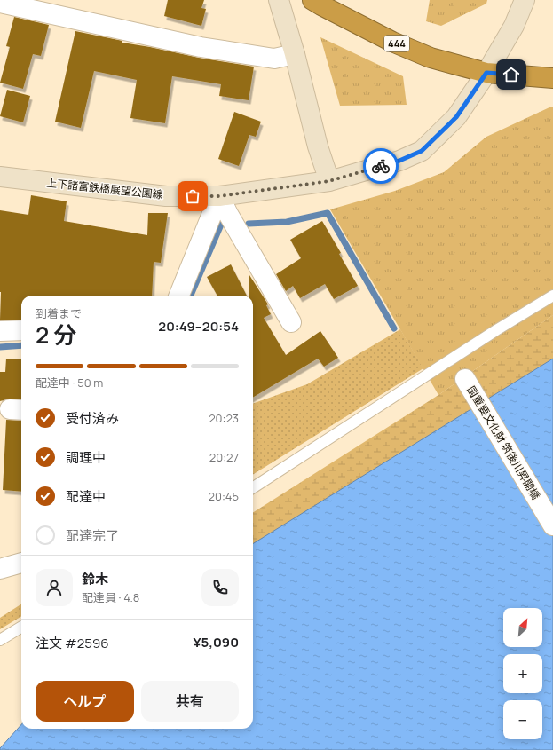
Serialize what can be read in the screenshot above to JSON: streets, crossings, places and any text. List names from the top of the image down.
{
  "streets": {
    "highway": ["444"],
    "street": ["上下諸富鉄橋展望公園線", "国重要文化財 筑後川昇開橋"]
  },
  "crossings": [
    ["444", "上下諸富鉄橋展望公園線"]
  ],
  "north": "top right",
  "page": {
    "heading": ["2 分", "到着まで", "20:49–20:54"],
    "panel": [
      "鈴木",
      "配達員 · 4.8",
      "注文 #2596",
      "¥5,090"
    ],
    "bar": "配達中 · 50 m",
    "list": [
      ["受付済み", "20:23"],
      ["調理中", "20:27"],
      ["配達中", "20:45"],
      "配達完了"
    ],
    "map_buttons": ["+", "−"],
    "buttons": ["ヘルプ", "共有"]
  }
}
